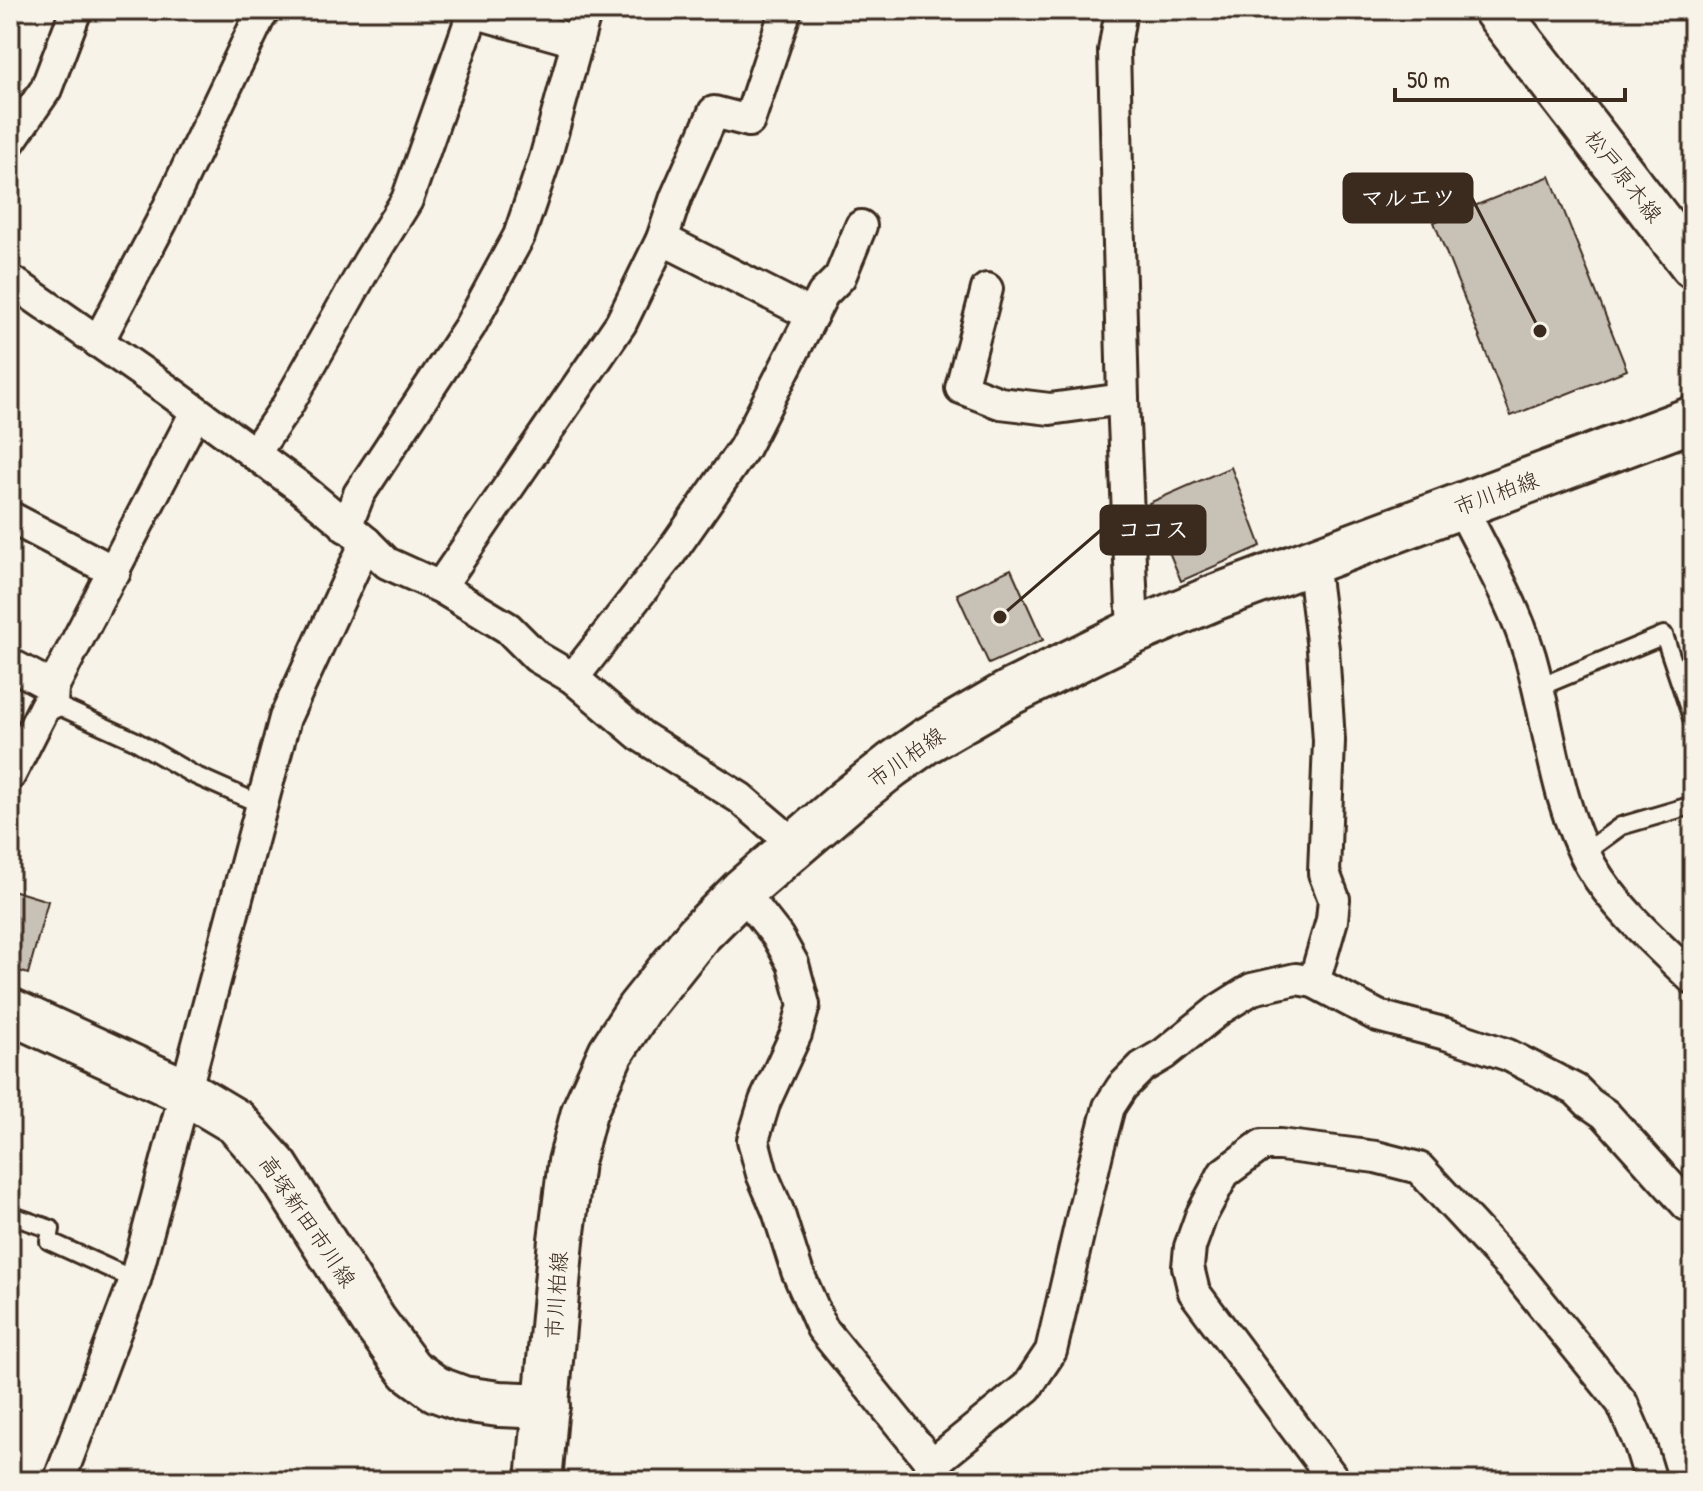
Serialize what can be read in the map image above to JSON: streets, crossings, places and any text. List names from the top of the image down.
{
  "streets": {
    "main road": ["松戸原木線", "市川柏線", "高塚新田市川線"]
  },
  "crossings": [
    ["市川柏線", "高塚新田市川線"]
  ],
  "places": ["マルエツ", "ココス"],
  "scale_bar": "50 m"
}
